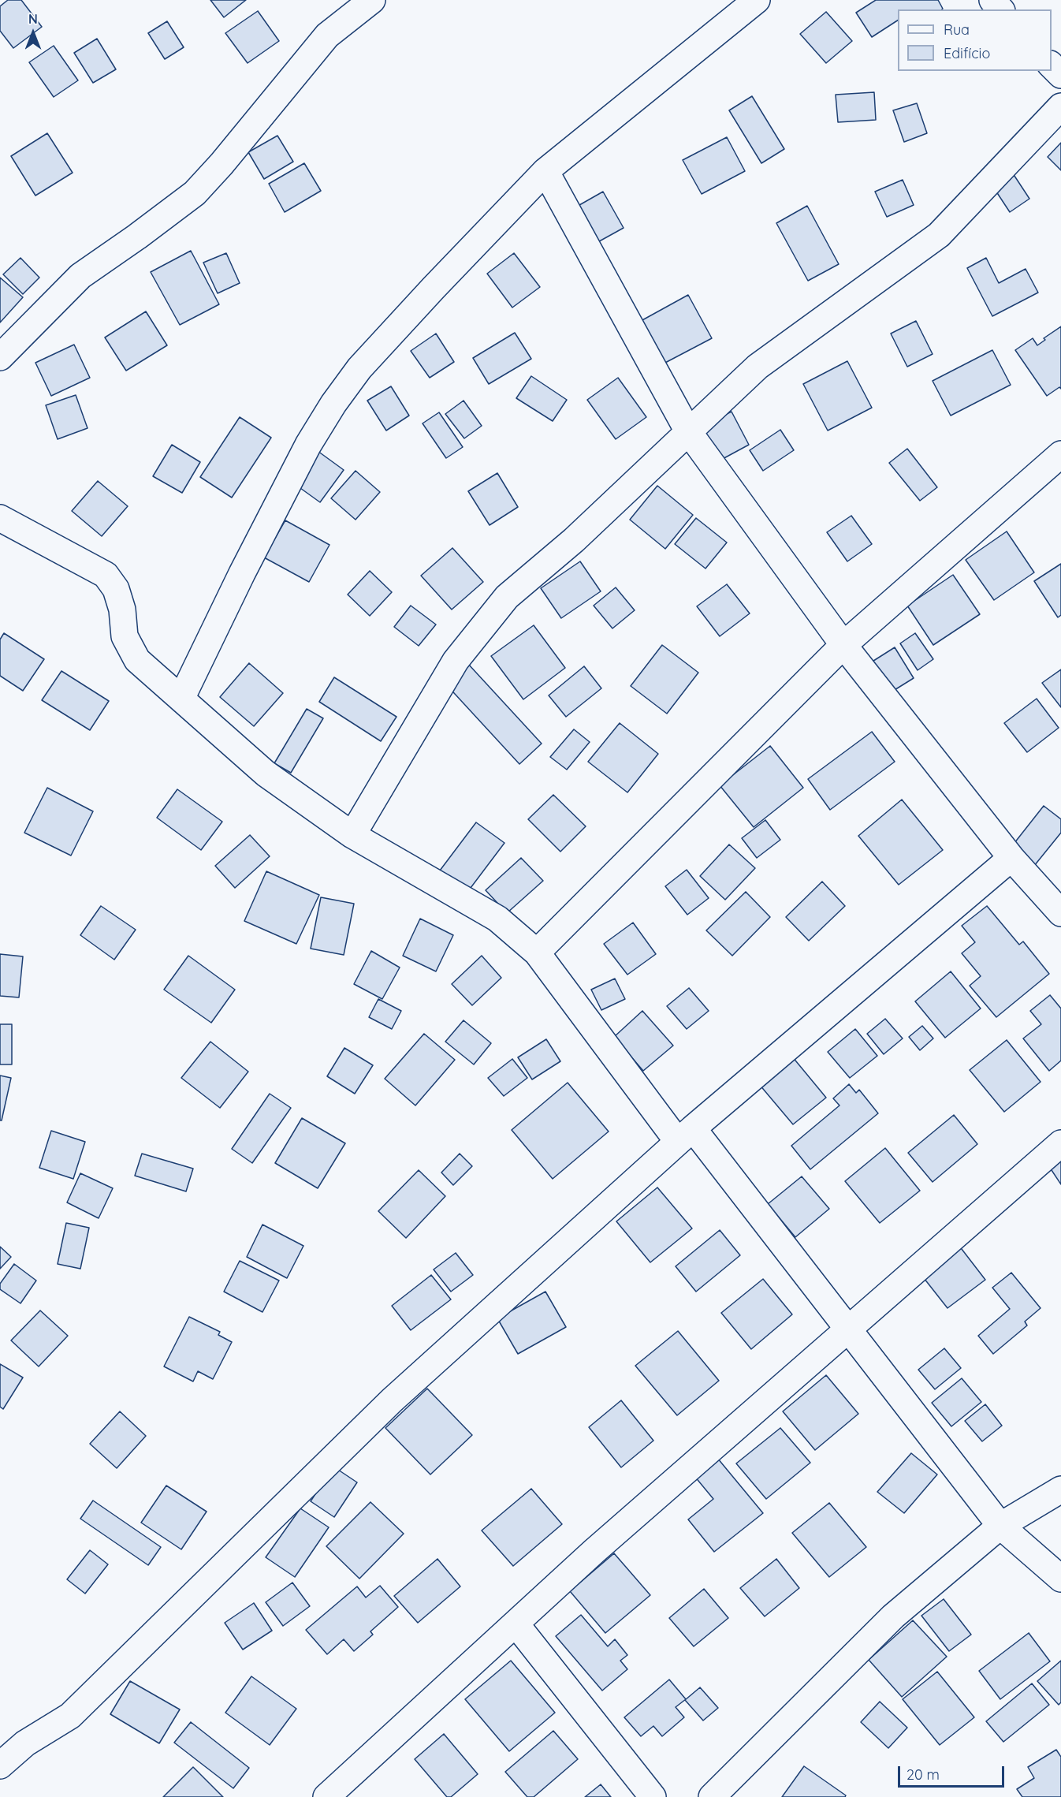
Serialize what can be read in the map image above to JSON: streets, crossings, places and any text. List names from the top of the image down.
{
  "legend": ["Rua", "Edifício"],
  "scale_bar": "20 m",
  "north": "top"
}
